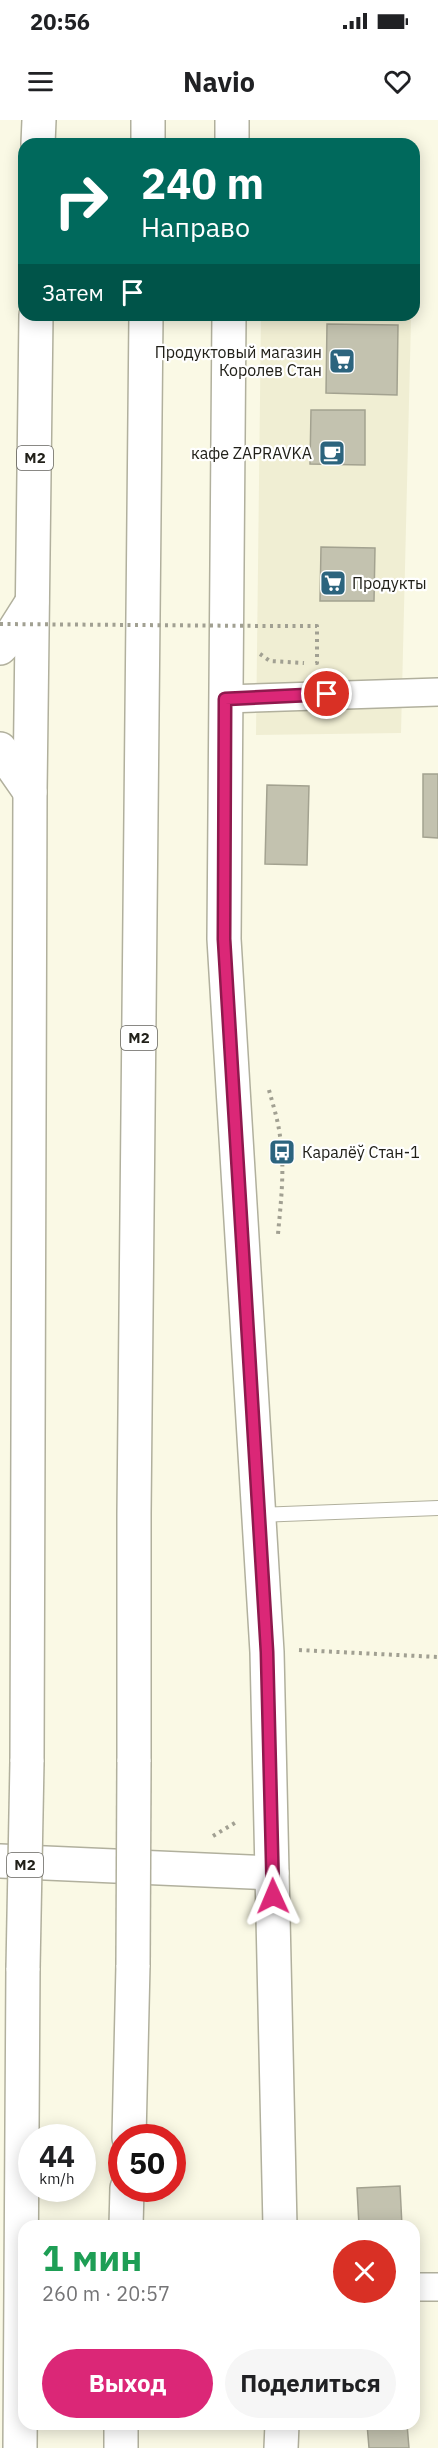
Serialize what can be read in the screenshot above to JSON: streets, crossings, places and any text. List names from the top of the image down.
{
  "streets": {
    "main road": ["М2"]
  },
  "places": {
    "supermarket": ["Продуктовый магазин Королев Стан", "Продукты"],
    "cafe": ["кафе ZAPRAVKA"],
    "bus stop": ["Каралёў Стан-1"]
  },
  "page": {
    "status": "20:56",
    "header": "Navio",
    "turn": ["240 m", "Направо"],
    "then": "Затем",
    "speed": "44 km/h",
    "limit": "50",
    "heading": ["1 мин", "260 m · 20:57"],
    "buttons": ["Выход", "Поделиться"]
  }
}
